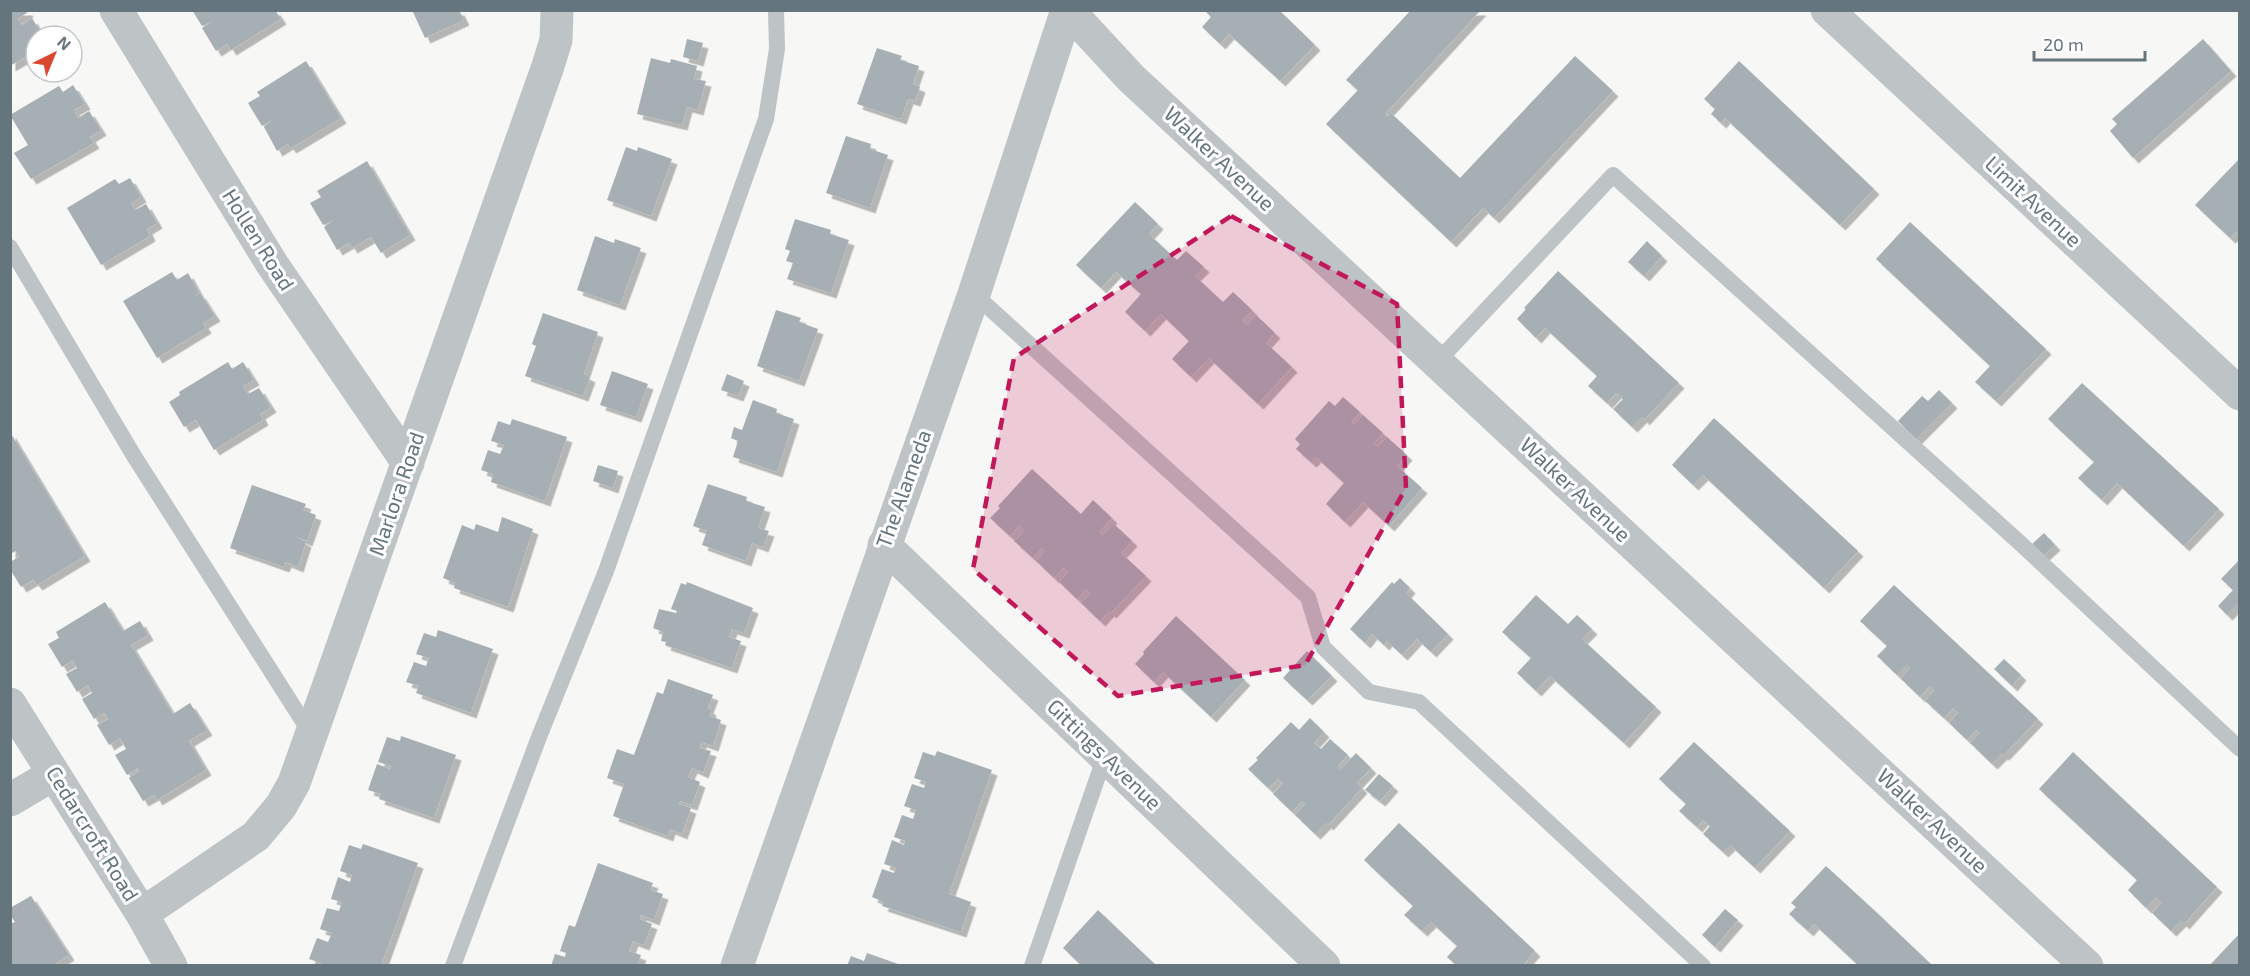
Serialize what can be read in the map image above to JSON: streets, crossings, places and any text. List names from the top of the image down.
{
  "streets": {
    "street": [
      "Walker Avenue",
      "Limit Avenue",
      "Hollen Road",
      "The Alameda",
      "Marlora Road",
      "Gittings Avenue",
      "Cedarcroft Road"
    ]
  },
  "crossings": [
    ["Walker Avenue", "The Alameda"],
    ["Hollen Road", "Marlora Road"],
    ["The Alameda", "Gittings Avenue"],
    ["Marlora Road", "Cedarcroft Road"]
  ],
  "scale_bar": "20 m",
  "north": "top right"
}
